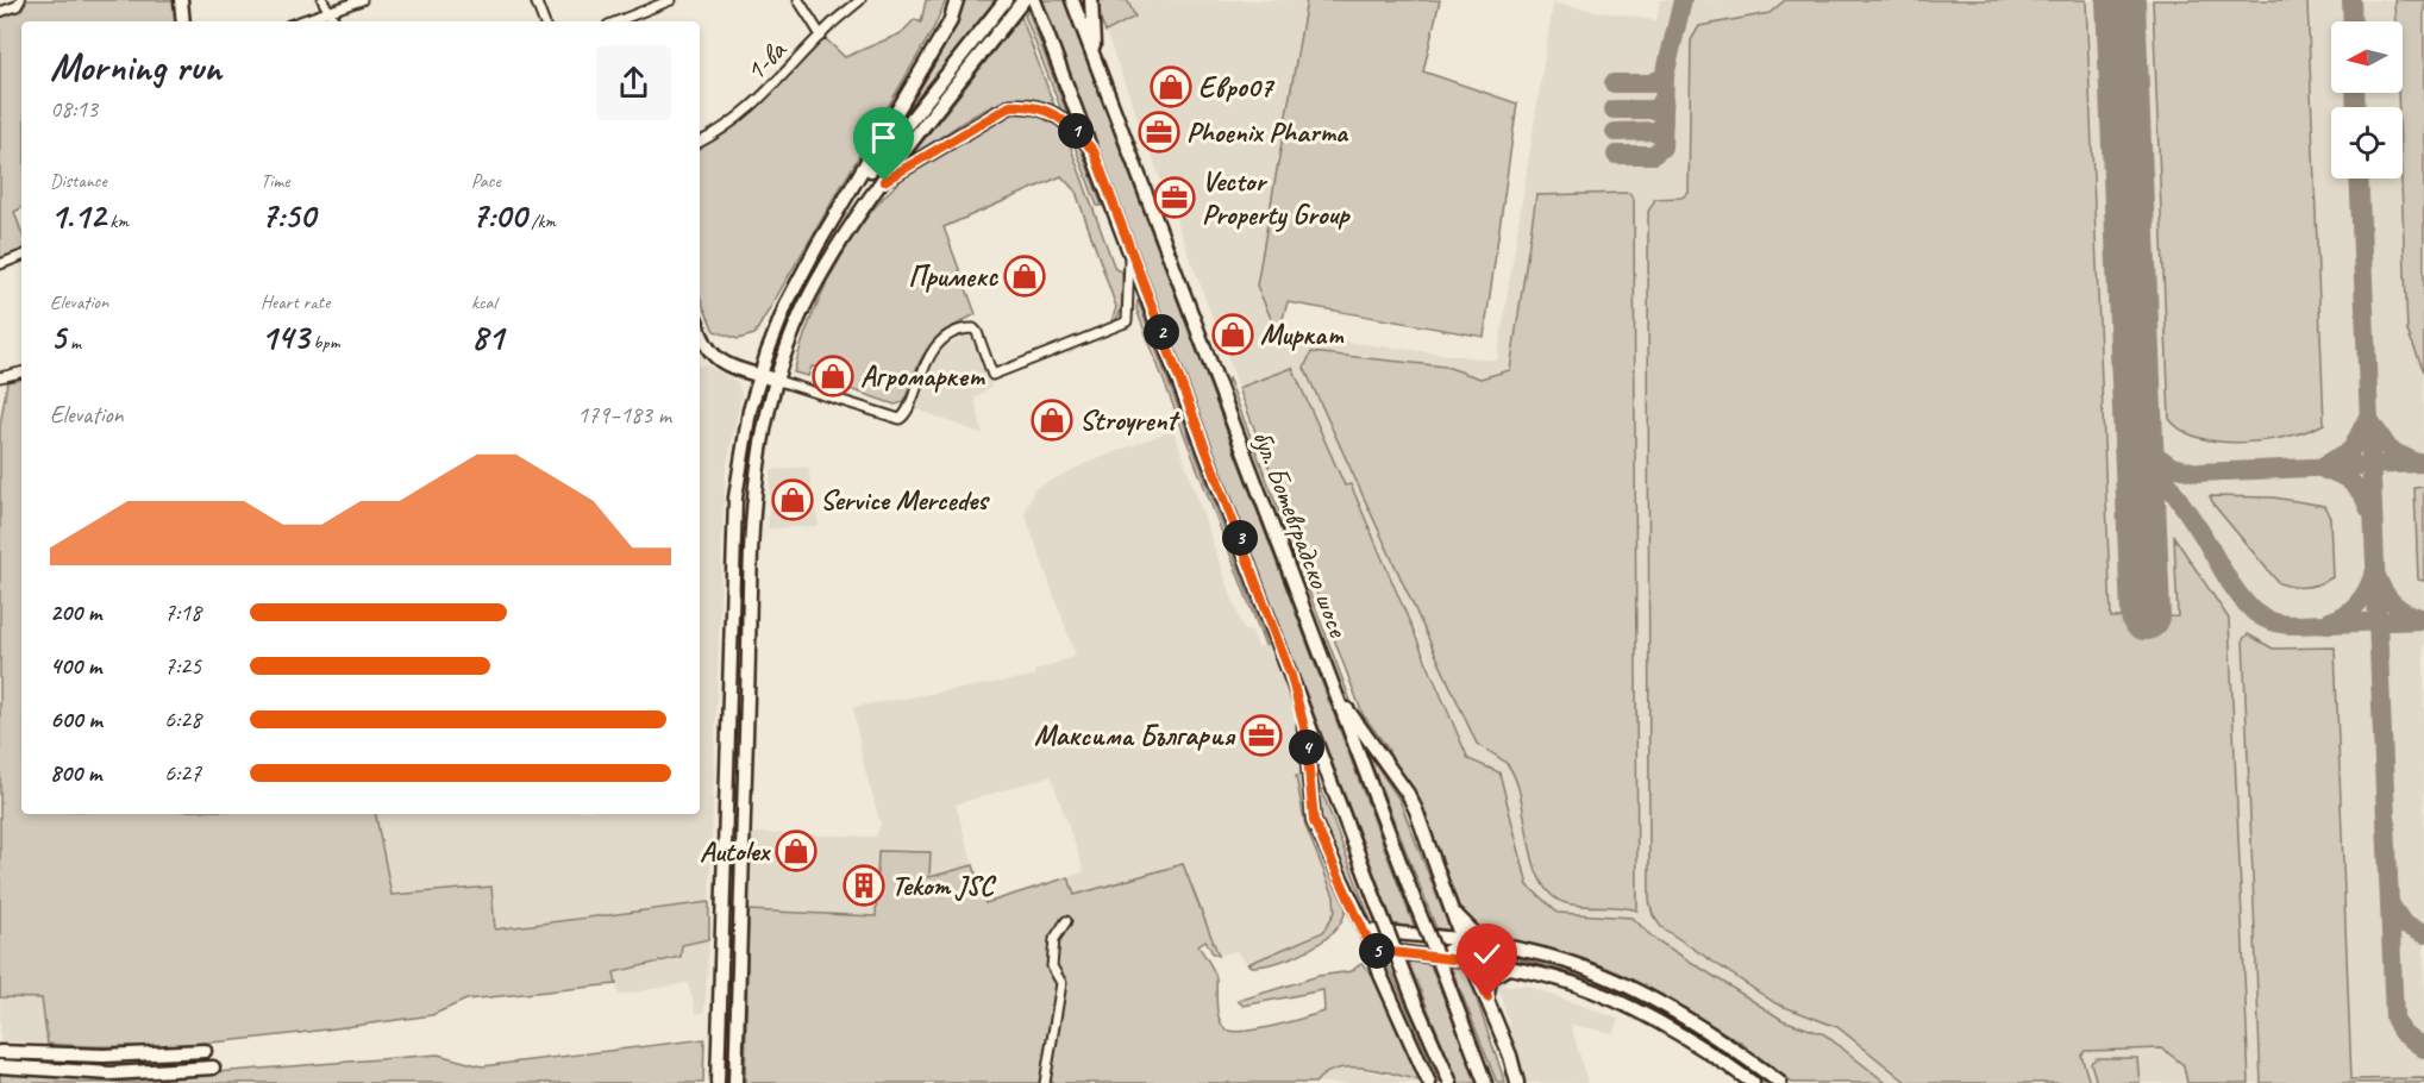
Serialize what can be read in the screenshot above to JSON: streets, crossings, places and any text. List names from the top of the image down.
{
  "streets": {
    "main road": ["бул. Ботевградско шосе"],
    "street": ["1-ва"]
  },
  "places": {
    "shop": [
      "Евро07",
      "Примекс",
      "Миркат",
      "Агромаркет",
      "Stroyrent",
      "Service Mercedes",
      "Autolex"
    ],
    "office": ["Phoenix Pharma", "Vector Property Group", "Максима България"],
    "building": ["Tekom JSC"]
  },
  "north": "left",
  "page": {
    "heading": ["Morning run", "08:13"],
    "pins": [
      "1",
      "2",
      "3",
      "4",
      "5"
    ],
    "stats": [
      ["Distance", "1.12 km"],
      ["Time", "7:50"],
      ["Pace", "7:00 /km"],
      ["Elevation", "5 m"],
      ["Heart rate", "143 bpm"],
      ["kcal", "81"]
    ],
    "chart": ["Elevation", "179–183 m"],
    "list": [
      {
        "name": "200 m",
        "note": "7:18"
      },
      {
        "name": "400 m",
        "note": "7:25"
      },
      {
        "name": "600 m",
        "note": "6:28"
      },
      {
        "name": "800 m",
        "note": "6:27"
      }
    ]
  }
}
